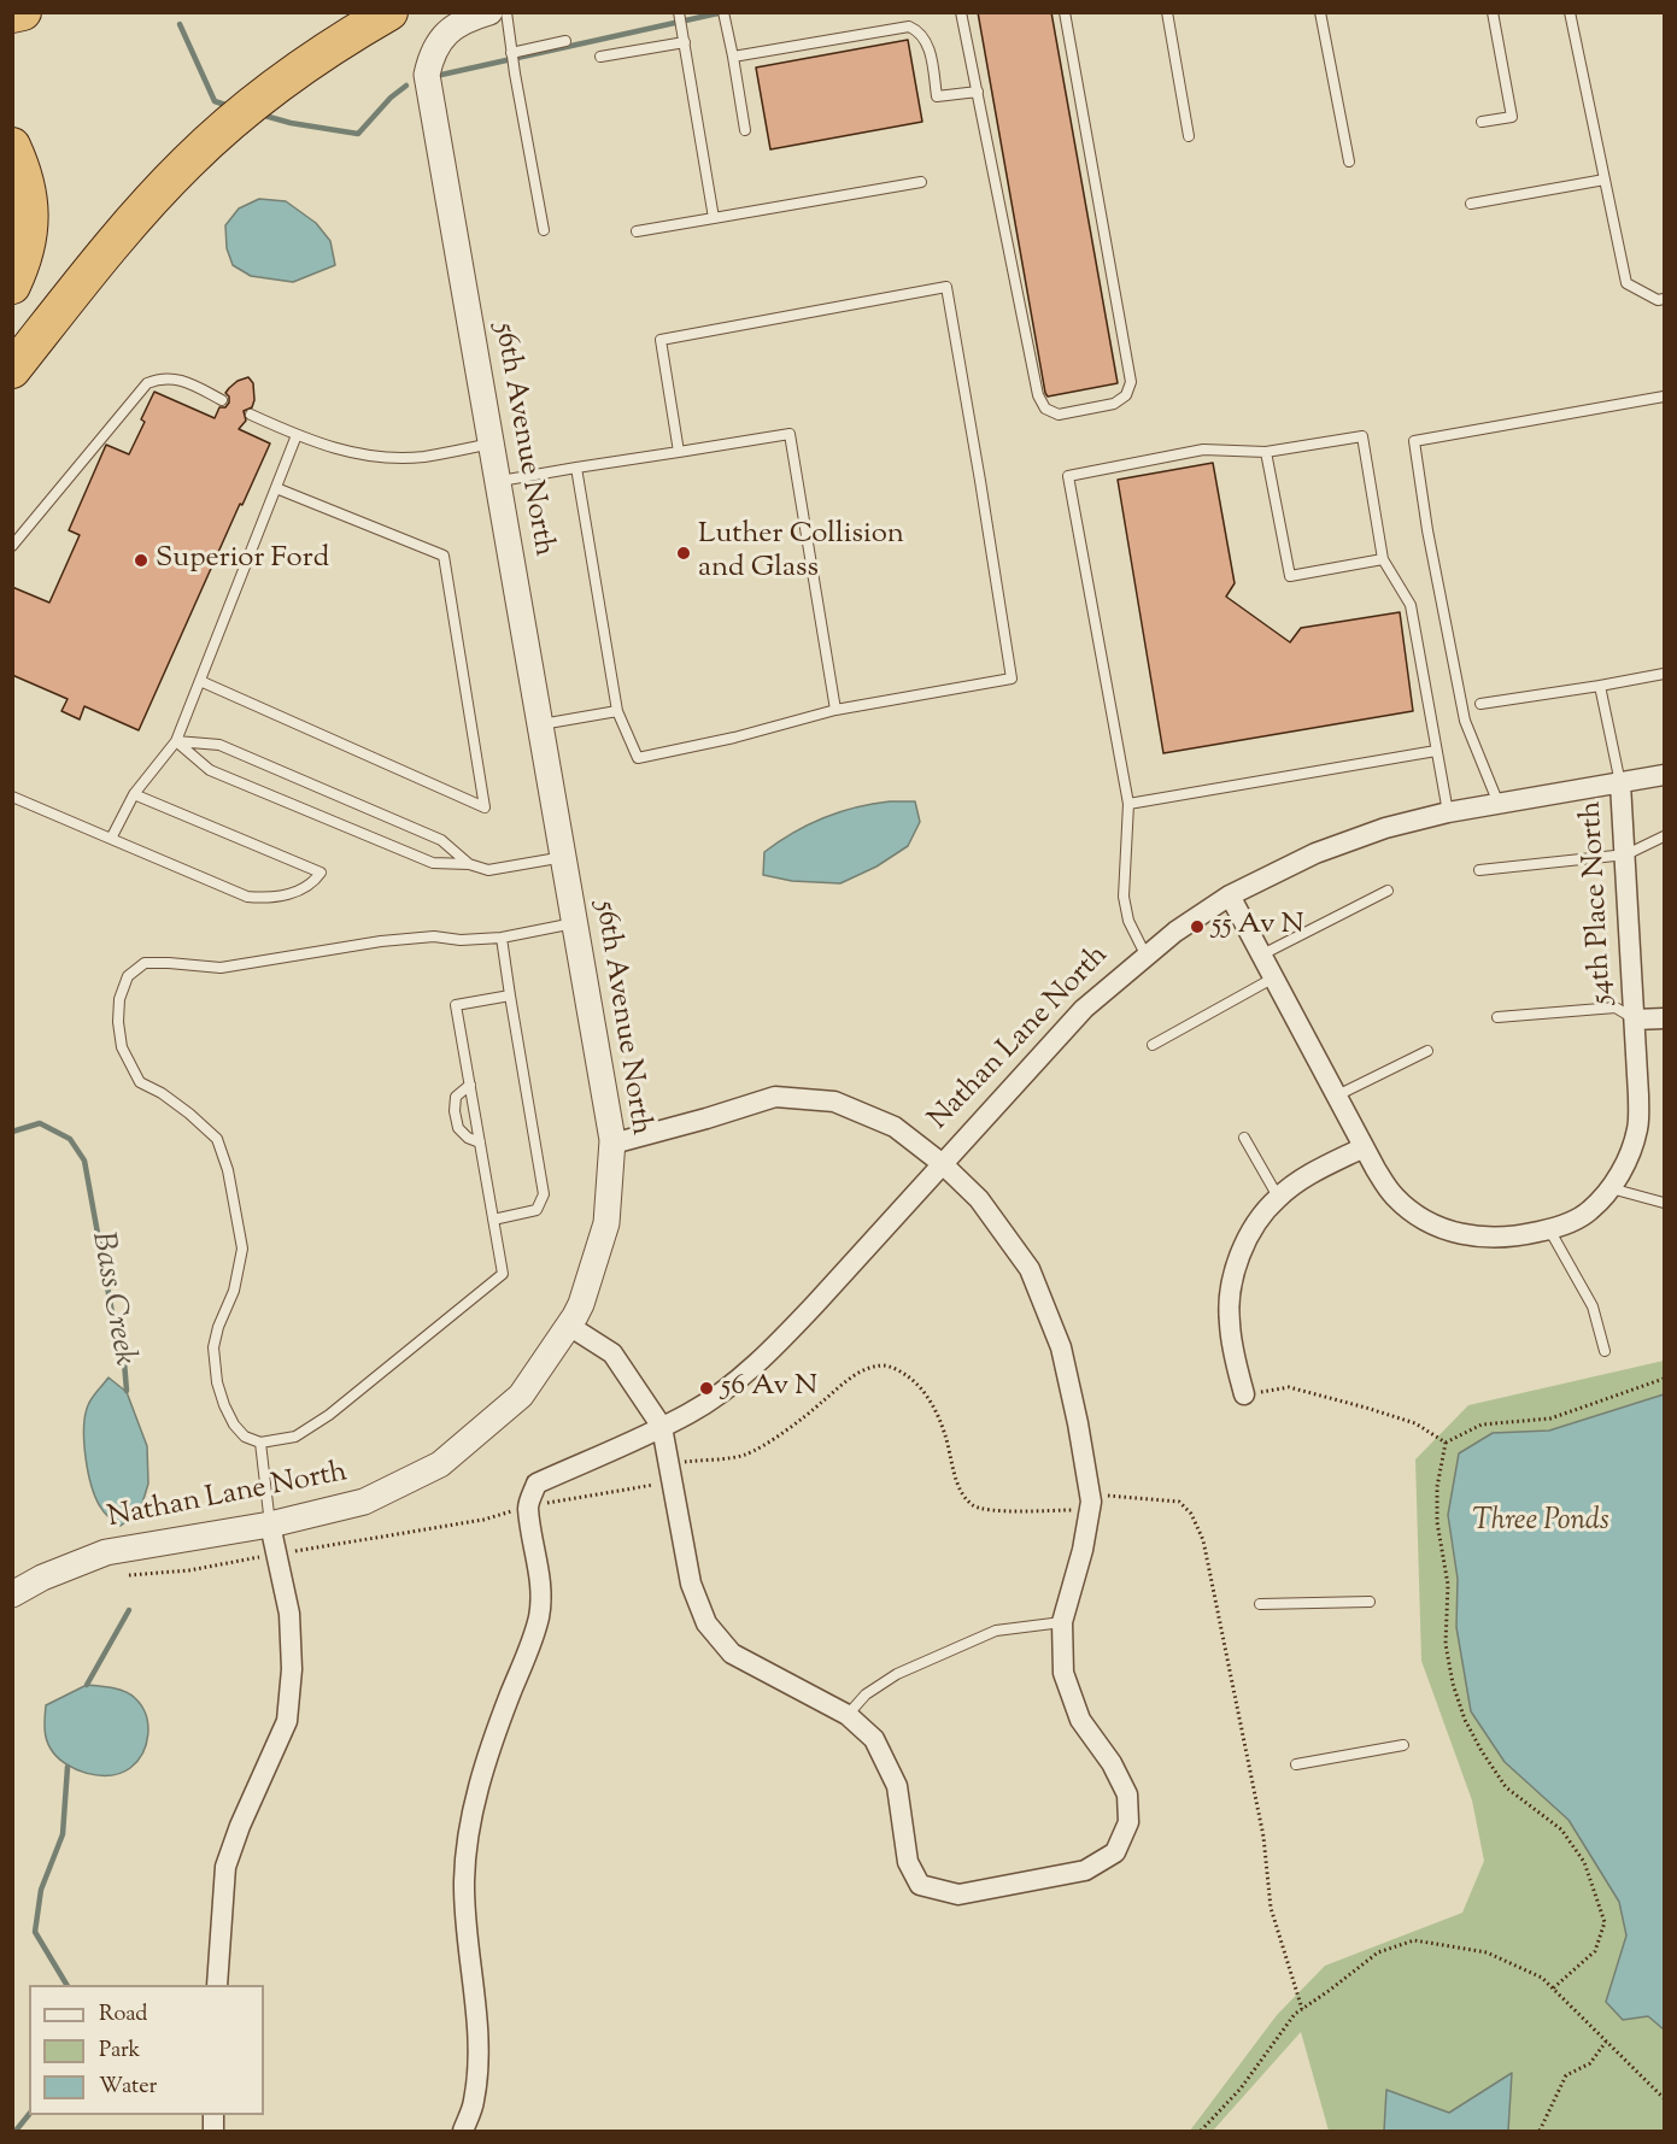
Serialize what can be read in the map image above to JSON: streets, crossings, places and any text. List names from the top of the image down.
{
  "streets": {
    "street": ["56th Avenue North", "54th Place North", "Nathan Lane North"]
  },
  "crossings": [
    ["56th Avenue North", "Nathan Lane North"],
    ["54th Place North", "Nathan Lane North"]
  ],
  "water": ["Bass Creek"],
  "parks": ["Three Ponds"],
  "places": [
    "Luther Collision and Glass",
    "Superior Ford",
    "55 Av N",
    "56 Av N"
  ],
  "legend": ["Road", "Park", "Water"]
}
